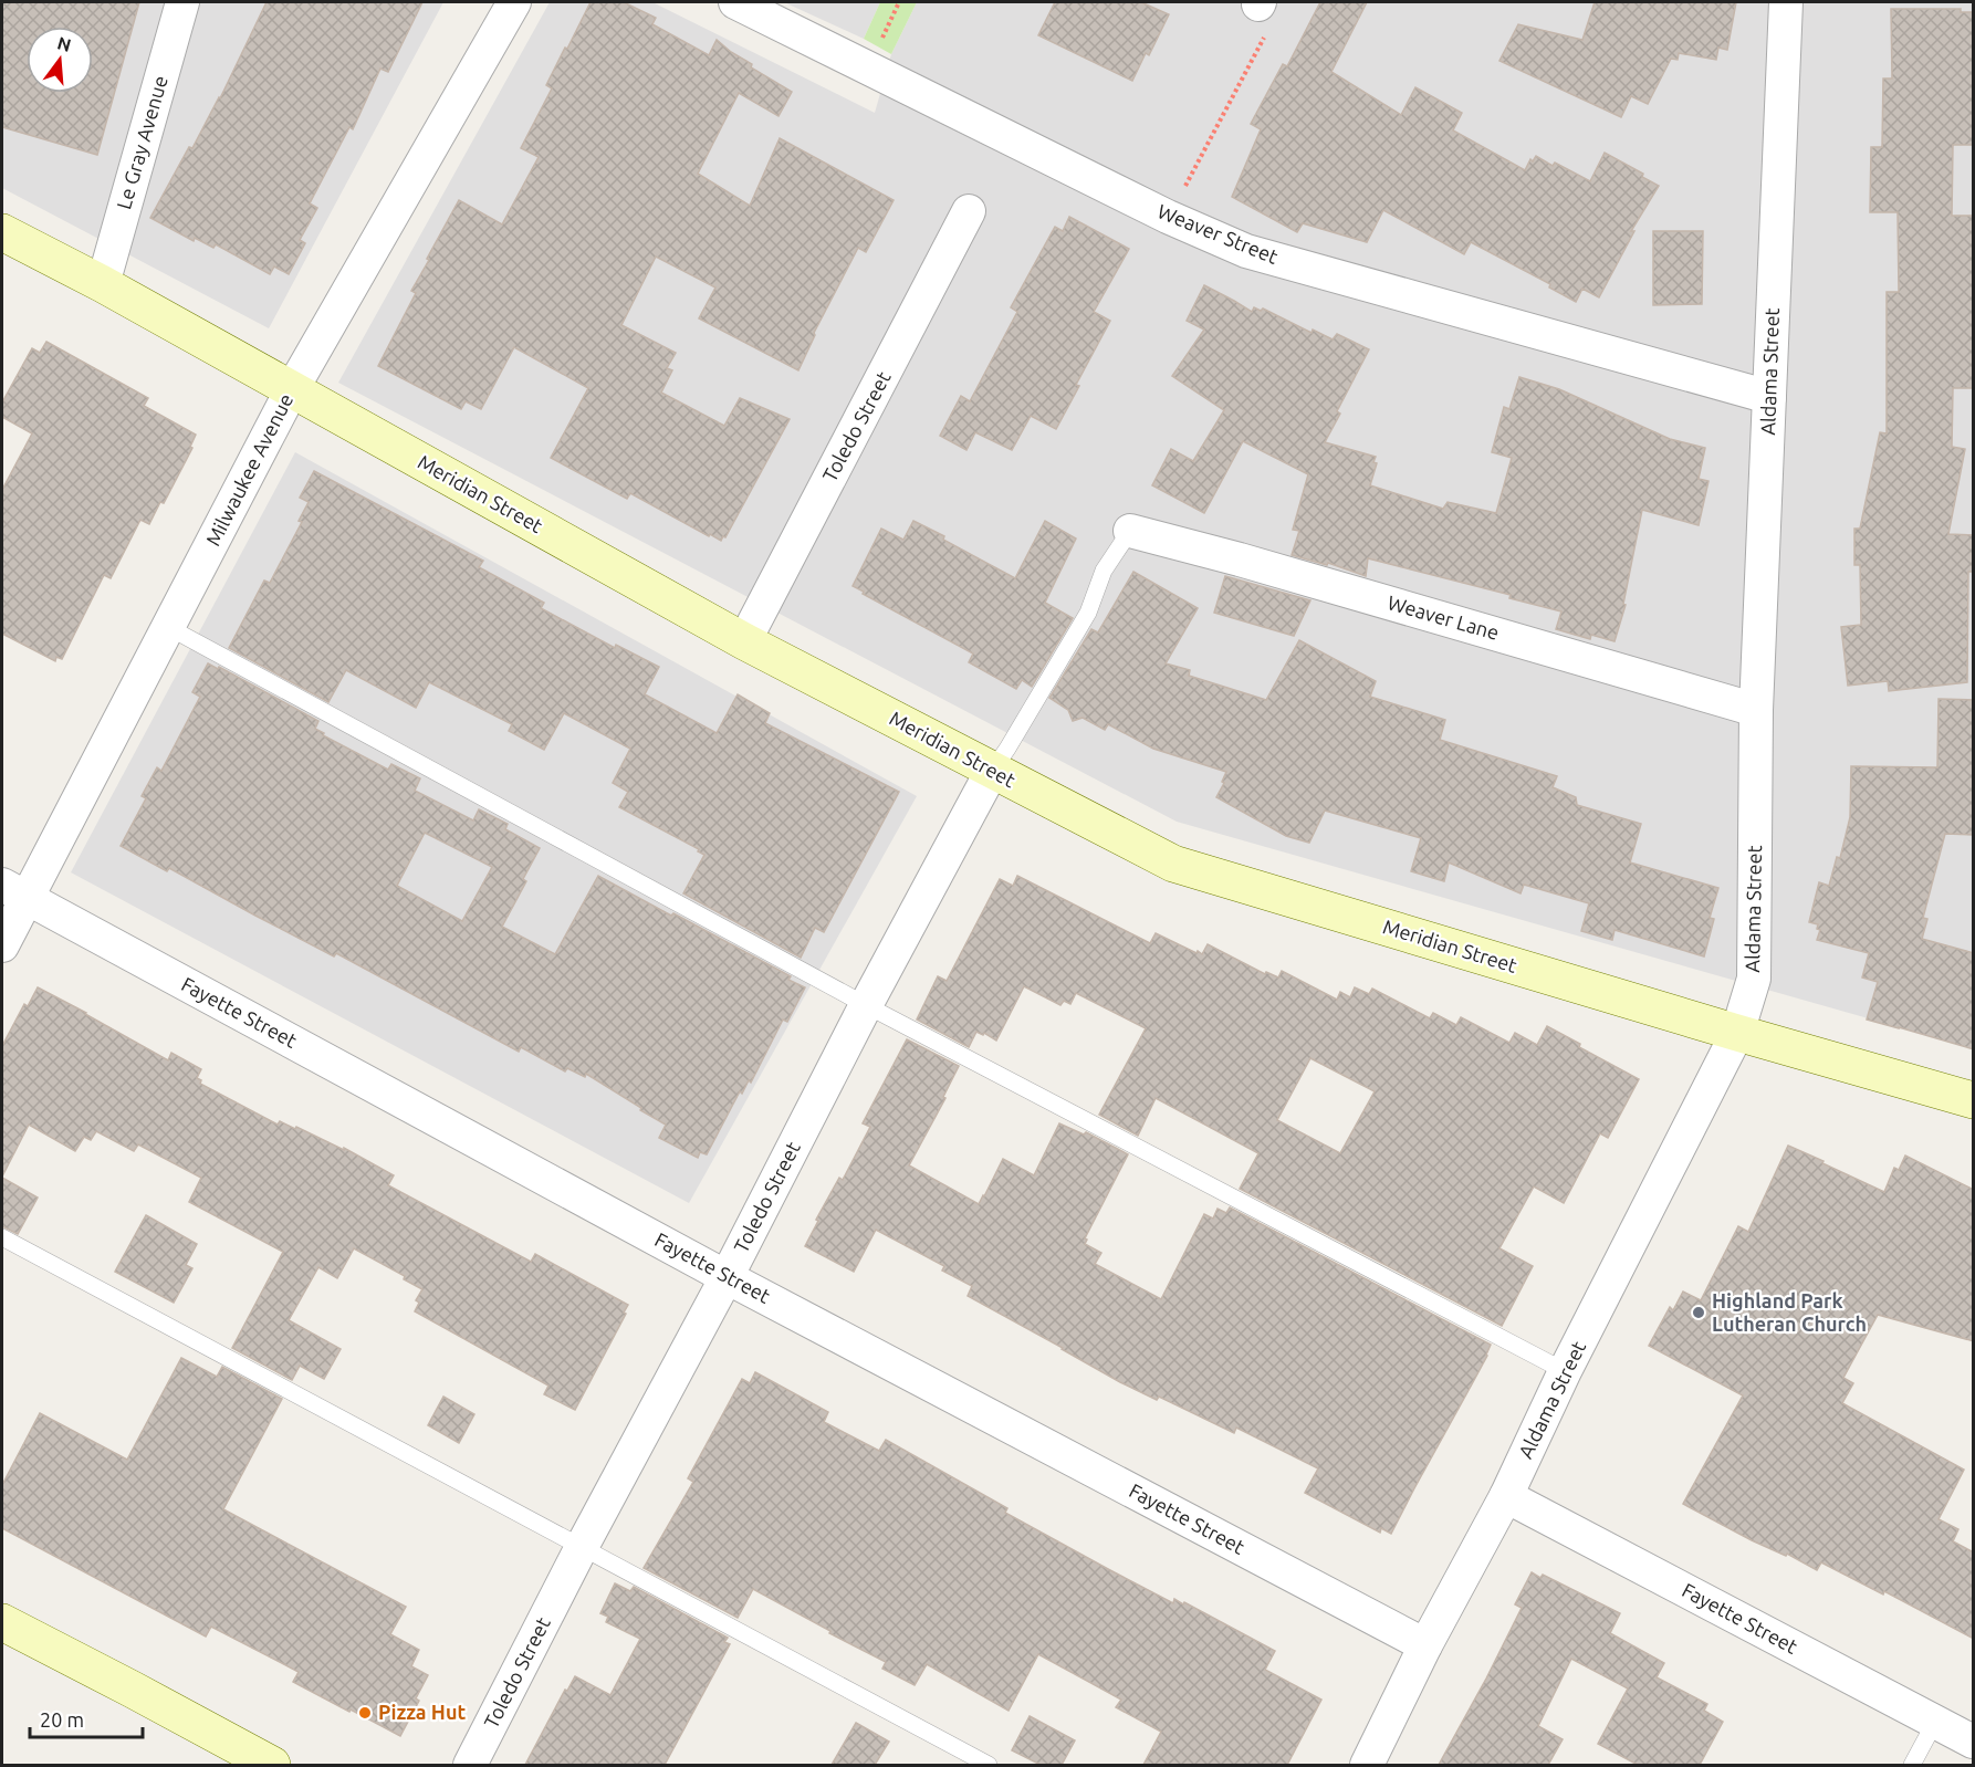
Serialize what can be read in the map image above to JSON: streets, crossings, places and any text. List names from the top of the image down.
{
  "streets": {
    "street": [
      "Le Gray Avenue",
      "Weaver Street",
      "Aldama Street",
      "Toledo Street",
      "Milwaukee Avenue",
      "Meridian Street",
      "Weaver Lane",
      "Fayette Street"
    ]
  },
  "crossings": [
    ["Le Gray Avenue", "Meridian Street"],
    ["Weaver Street", "Aldama Street"],
    ["Aldama Street", "Meridian Street"],
    ["Aldama Street", "Weaver Lane"],
    ["Aldama Street", "Fayette Street"],
    ["Toledo Street", "Meridian Street"],
    ["Toledo Street", "Fayette Street"],
    ["Milwaukee Avenue", "Meridian Street"],
    ["Milwaukee Avenue", "Fayette Street"]
  ],
  "places": ["Highland Park Lutheran Church", "Pizza Hut"],
  "scale_bar": "20 m",
  "north": "top"
}
